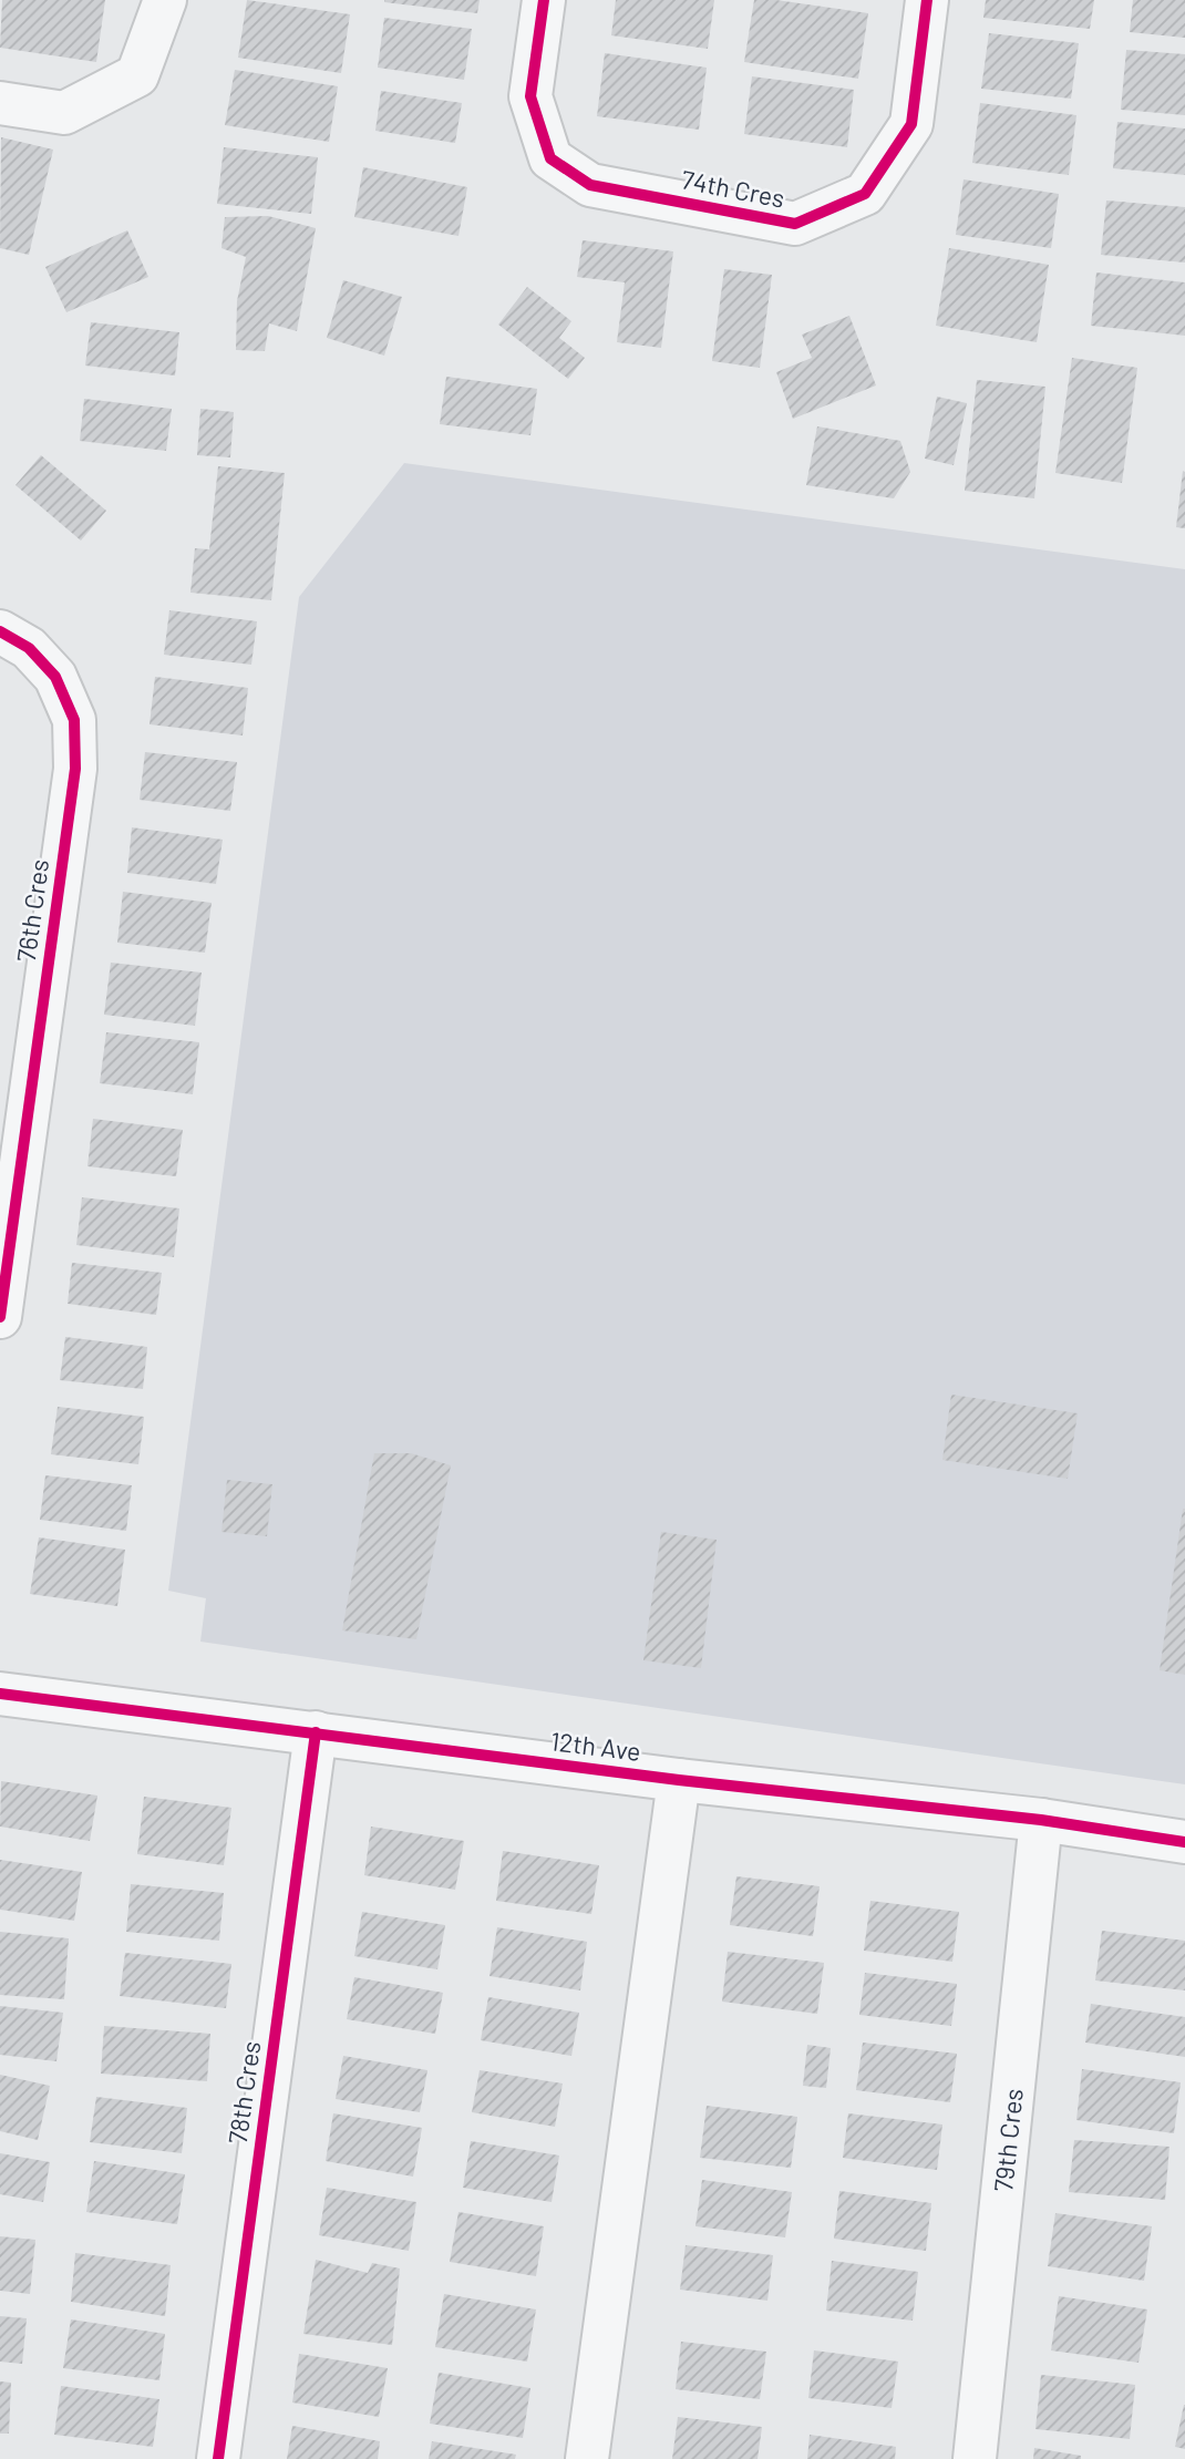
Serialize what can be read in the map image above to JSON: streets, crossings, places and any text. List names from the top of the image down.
{
  "streets": {
    "street": [
      "74th Cres",
      "76th Cres",
      "12th Ave",
      "78th Cres",
      "79th Cres"
    ]
  },
  "crossings": [
    ["12th Ave", "78th Cres"],
    ["12th Ave", "79th Cres"]
  ]
}
